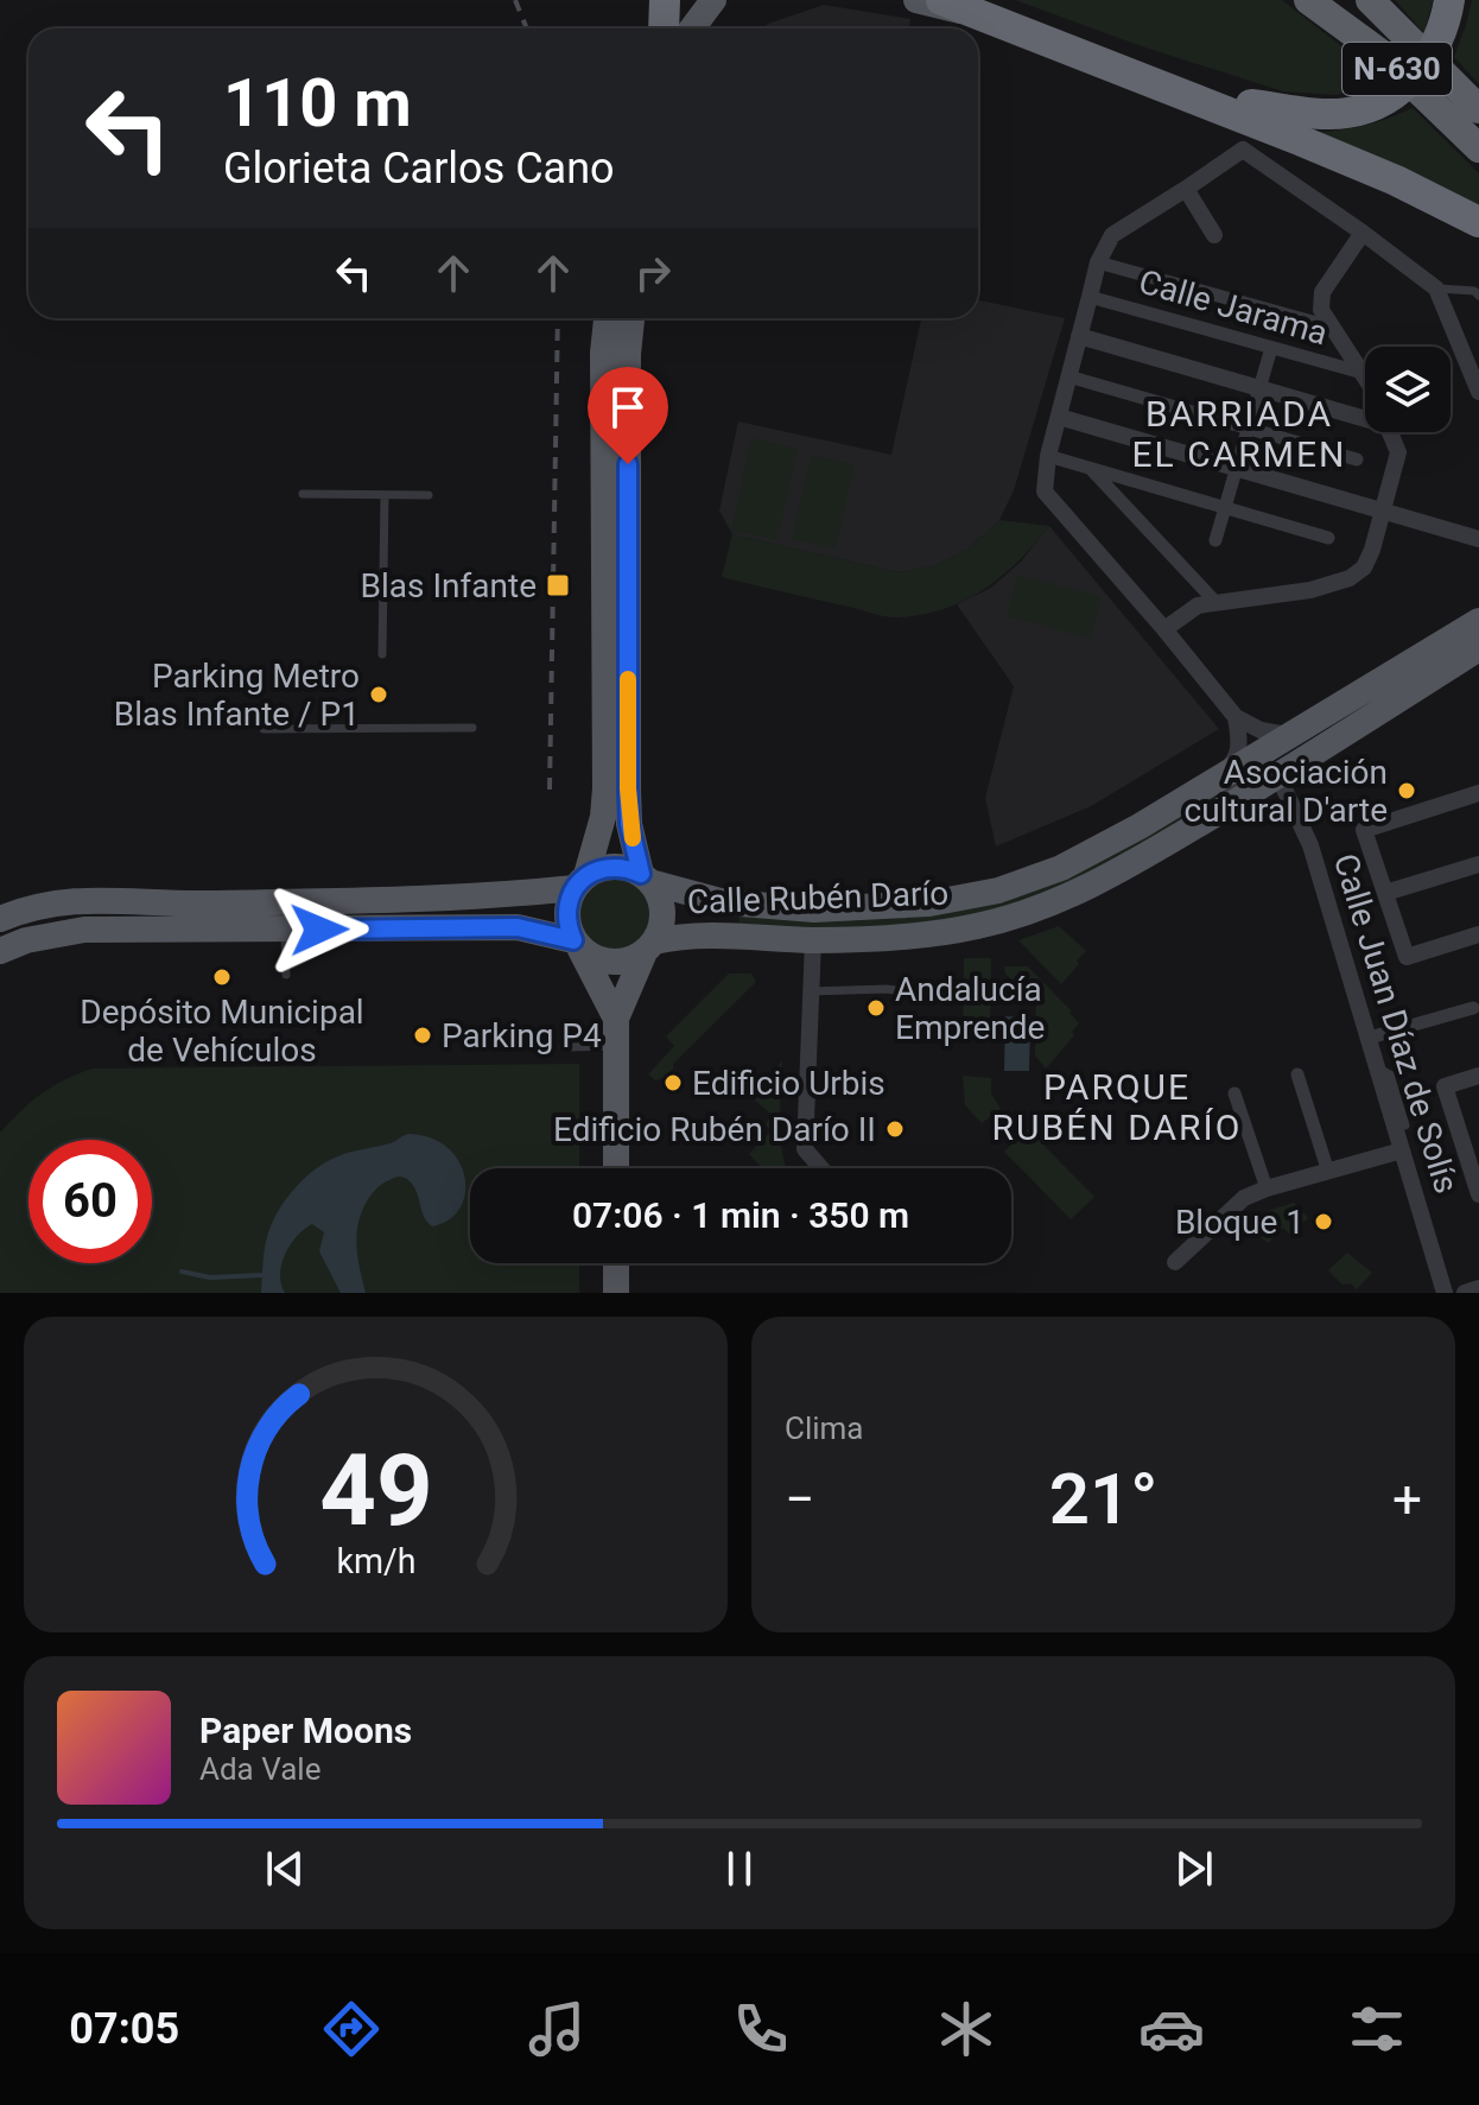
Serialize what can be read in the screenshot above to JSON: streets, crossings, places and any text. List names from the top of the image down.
{
  "streets": {
    "highway": ["N-630"],
    "main road": ["Calle Rubén Darío"],
    "street": ["Calle Jarama", "Calle Juan Díaz de Solís"]
  },
  "crossings": [
    ["Calle Rubén Darío", "Calle Juan Díaz de Solís"]
  ],
  "districts": ["BARRIADA EL CARMEN", "PARQUE RUBÉN DARÍO"],
  "places": {
    "transit": ["Blas Infante"],
    "other": [
      "Parking Metro Blas Infante / P1",
      "Asociación cultural D'arte",
      "Depósito Municipal de Vehículos",
      "Andalucía Emprende",
      "Parking P4",
      "Edificio Urbis",
      "Edificio Rubén Darío II",
      "Bloque 1"
    ]
  },
  "page": {
    "turn": ["110 m", "Glorieta Carlos Cano"],
    "limit": "60",
    "trip": "07:06 · 1 min · 350 m",
    "tile": "Clima",
    "heat": ["−", "21°", "+"],
    "song": ["Paper Moons", "Ada Vale"],
    "tabs": "07:05",
    "gauge": ["49", "km/h"]
  }
}
